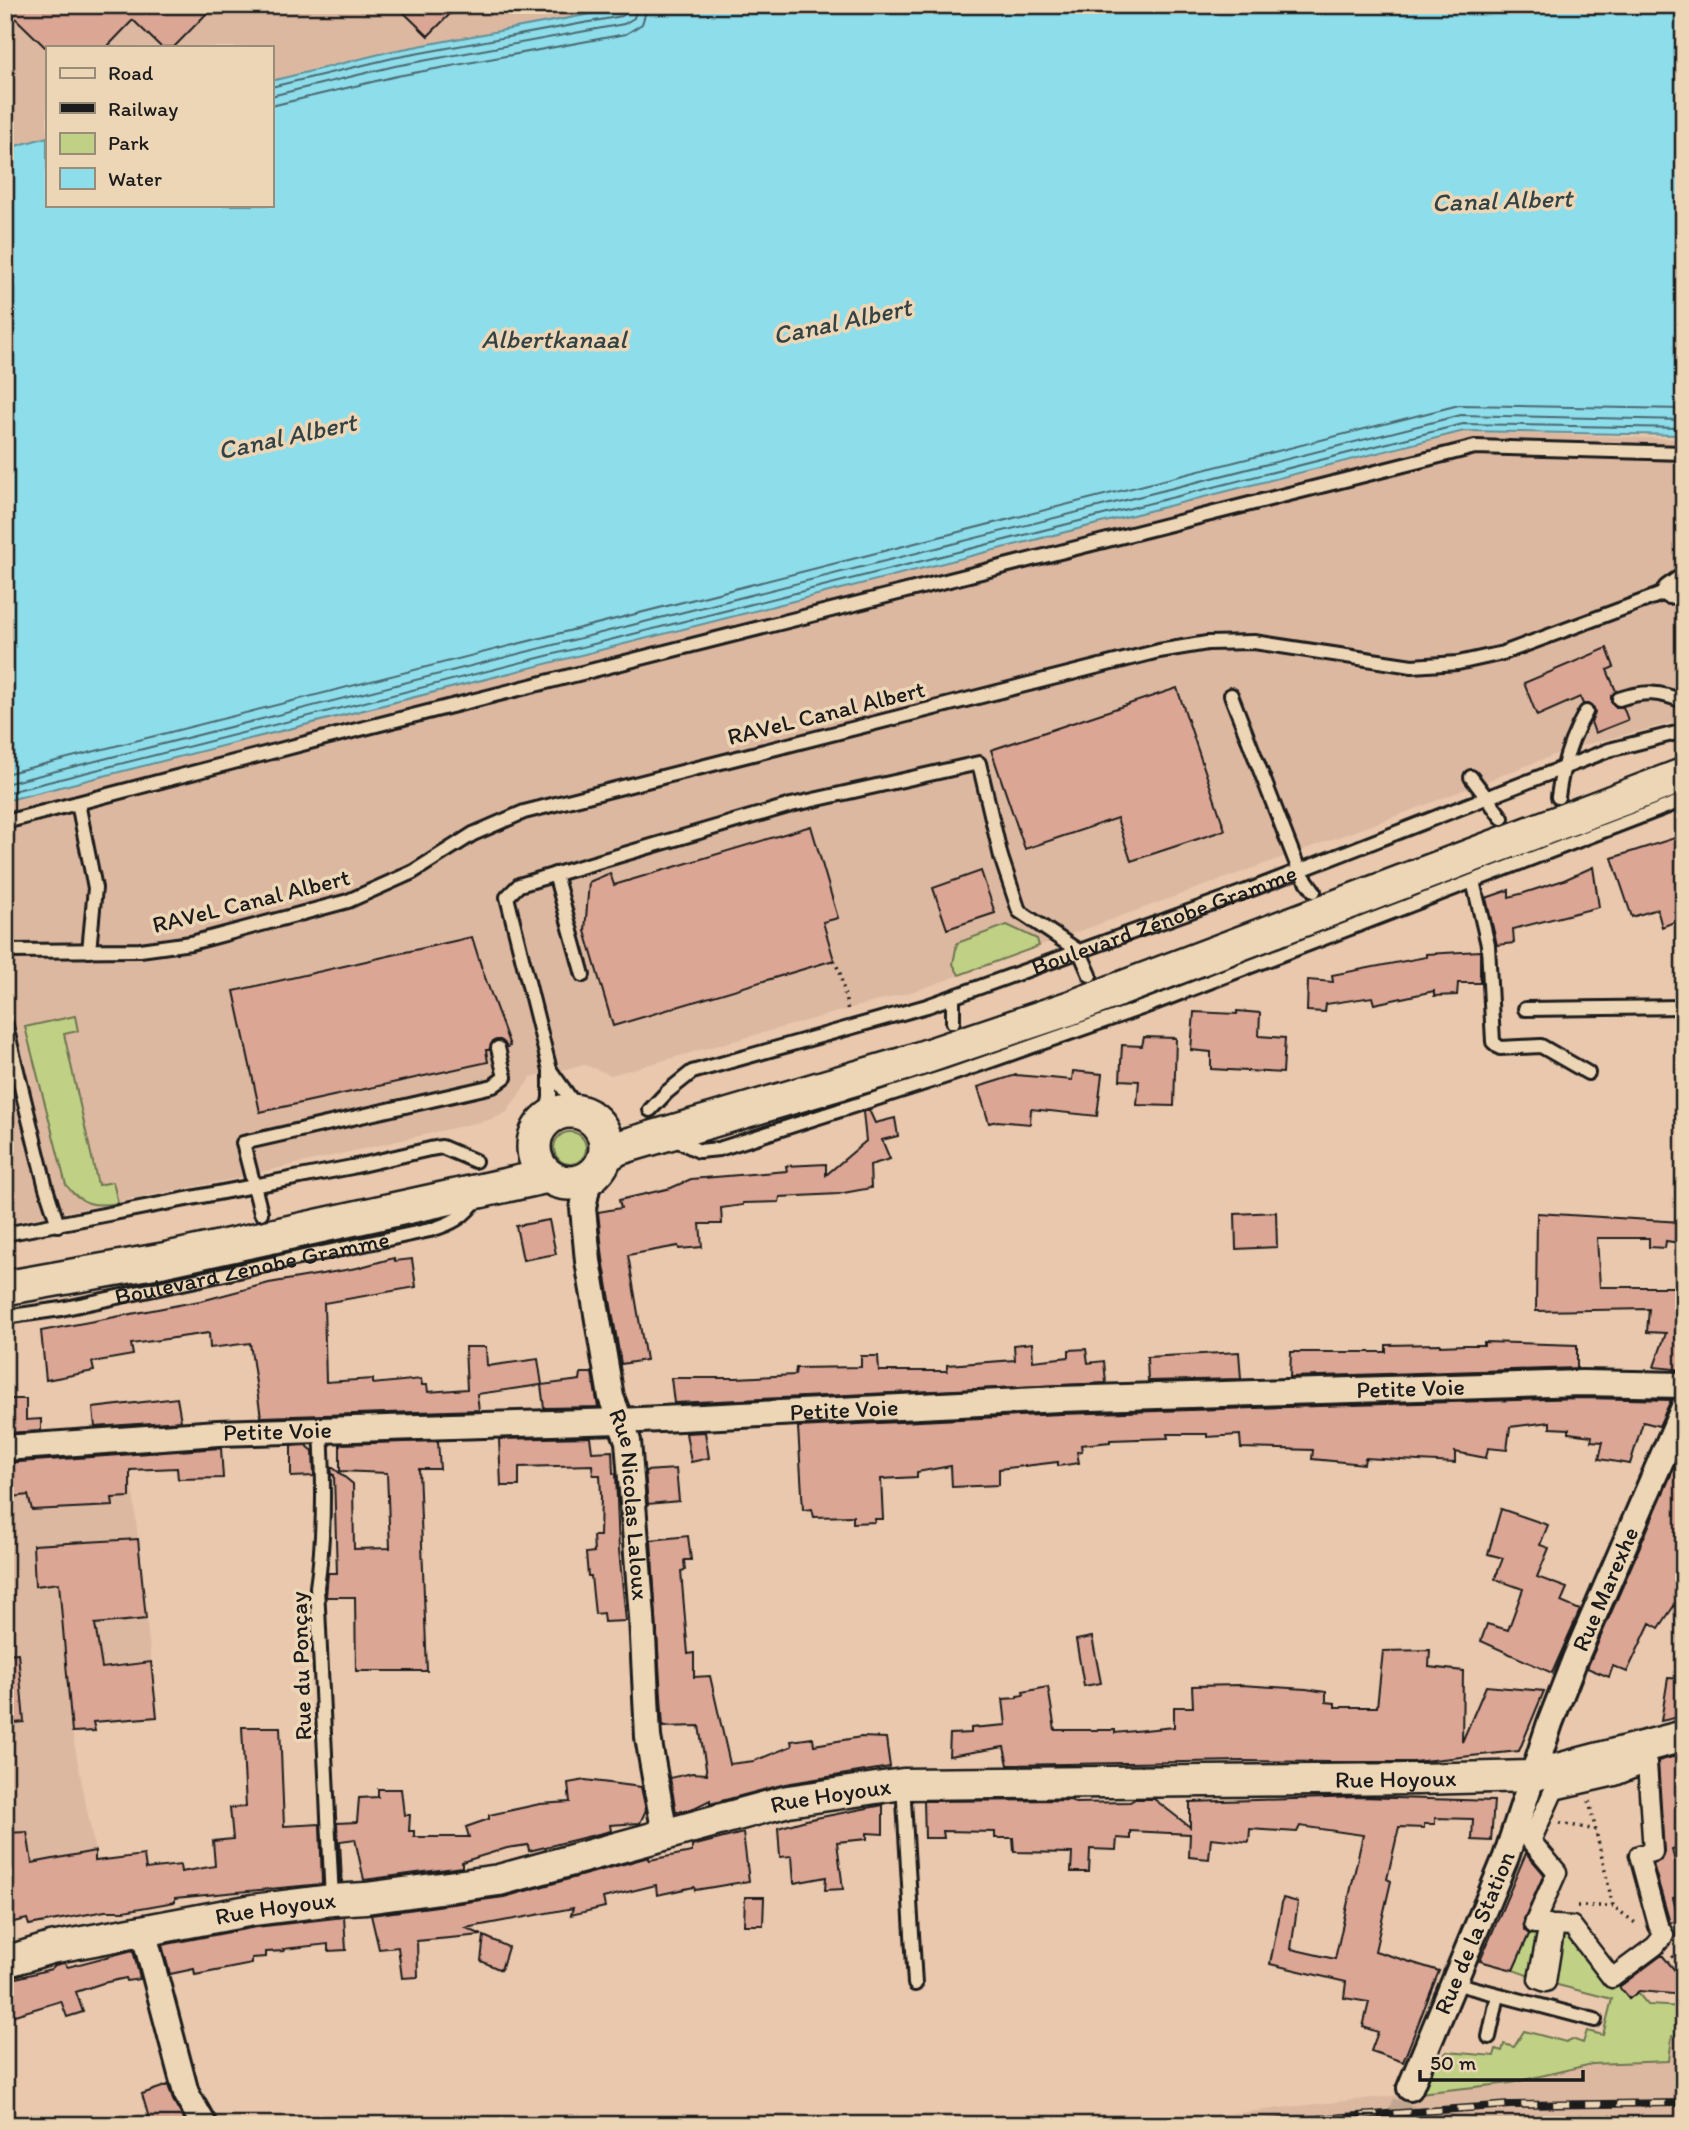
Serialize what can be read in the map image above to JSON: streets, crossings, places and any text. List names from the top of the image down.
{
  "streets": {
    "main road": ["Boulevard Zénobe Gramme"],
    "street": [
      "Petite Voie",
      "Rue Nicolas Laloux",
      "Rue Marexhe",
      "Rue Hoyoux",
      "Rue de la Station"
    ],
    "lane": ["RAVeL Canal Albert", "Rue du Ponçay"]
  },
  "crossings": [
    ["Boulevard Zénobe Gramme", "Rue Nicolas Laloux"],
    ["Petite Voie", "Rue Nicolas Laloux"],
    ["Petite Voie", "Rue du Ponçay"],
    ["Rue Nicolas Laloux", "Rue Hoyoux"],
    ["Rue Marexhe", "Rue Hoyoux"],
    ["Rue Marexhe", "Rue de la Station"],
    ["Rue du Ponçay", "Rue Hoyoux"],
    ["Rue Hoyoux", "Rue de la Station"]
  ],
  "water": ["Canal Albert", "Albertkanaal"],
  "legend": [
    "Road",
    "Railway",
    "Park",
    "Water"
  ],
  "scale_bar": "50 m"
}
